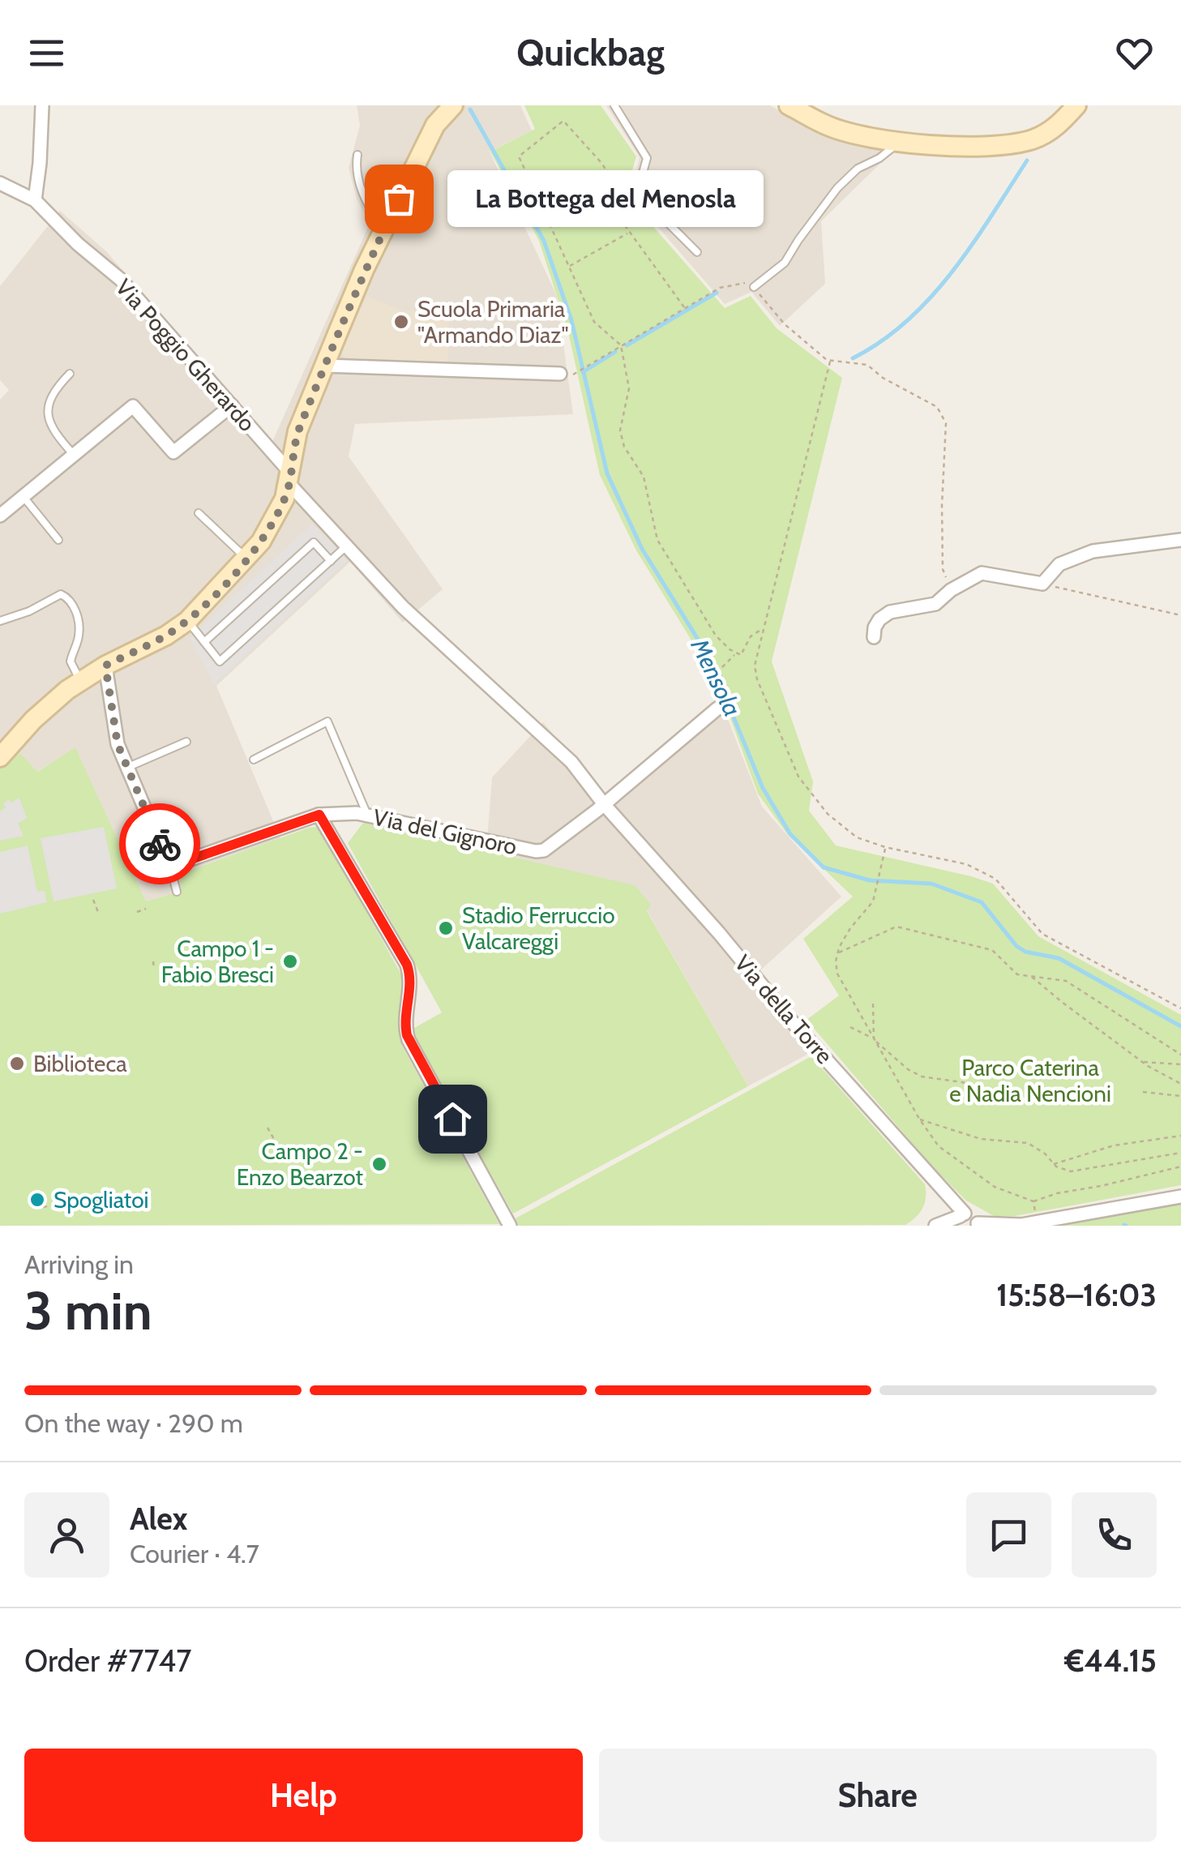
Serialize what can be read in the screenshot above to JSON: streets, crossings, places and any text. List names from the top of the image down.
{
  "streets": {
    "street": ["Via Poggio Gherardo", "Via del Gignoro", "Via della Torre"]
  },
  "crossings": [
    ["Via Poggio Gherardo", "Via della Torre"],
    ["Via del Gignoro", "Via della Torre"]
  ],
  "water": ["Mensola"],
  "parks": ["Parco Caterina e Nadia Nencioni"],
  "places": [
    "La Bottega del Menosla",
    "Scuola Primaria \"Armando Diaz\"",
    "Stadio Ferruccio Valcareggi",
    "Campo 1 - Fabio Bresci",
    "Biblioteca",
    "Campo 2 - Enzo Bearzot",
    "Spogliatoi"
  ],
  "page": {
    "header": "Quickbag",
    "bubble": "La Bottega del Menosla",
    "heading": ["3 min", "Arriving in", "15:58–16:03"],
    "panel": [
      "Alex",
      "Courier · 4.7",
      "Order #7747",
      "€44.15"
    ],
    "bar": "On the way · 290 m",
    "buttons": ["Help", "Share"]
  }
}
